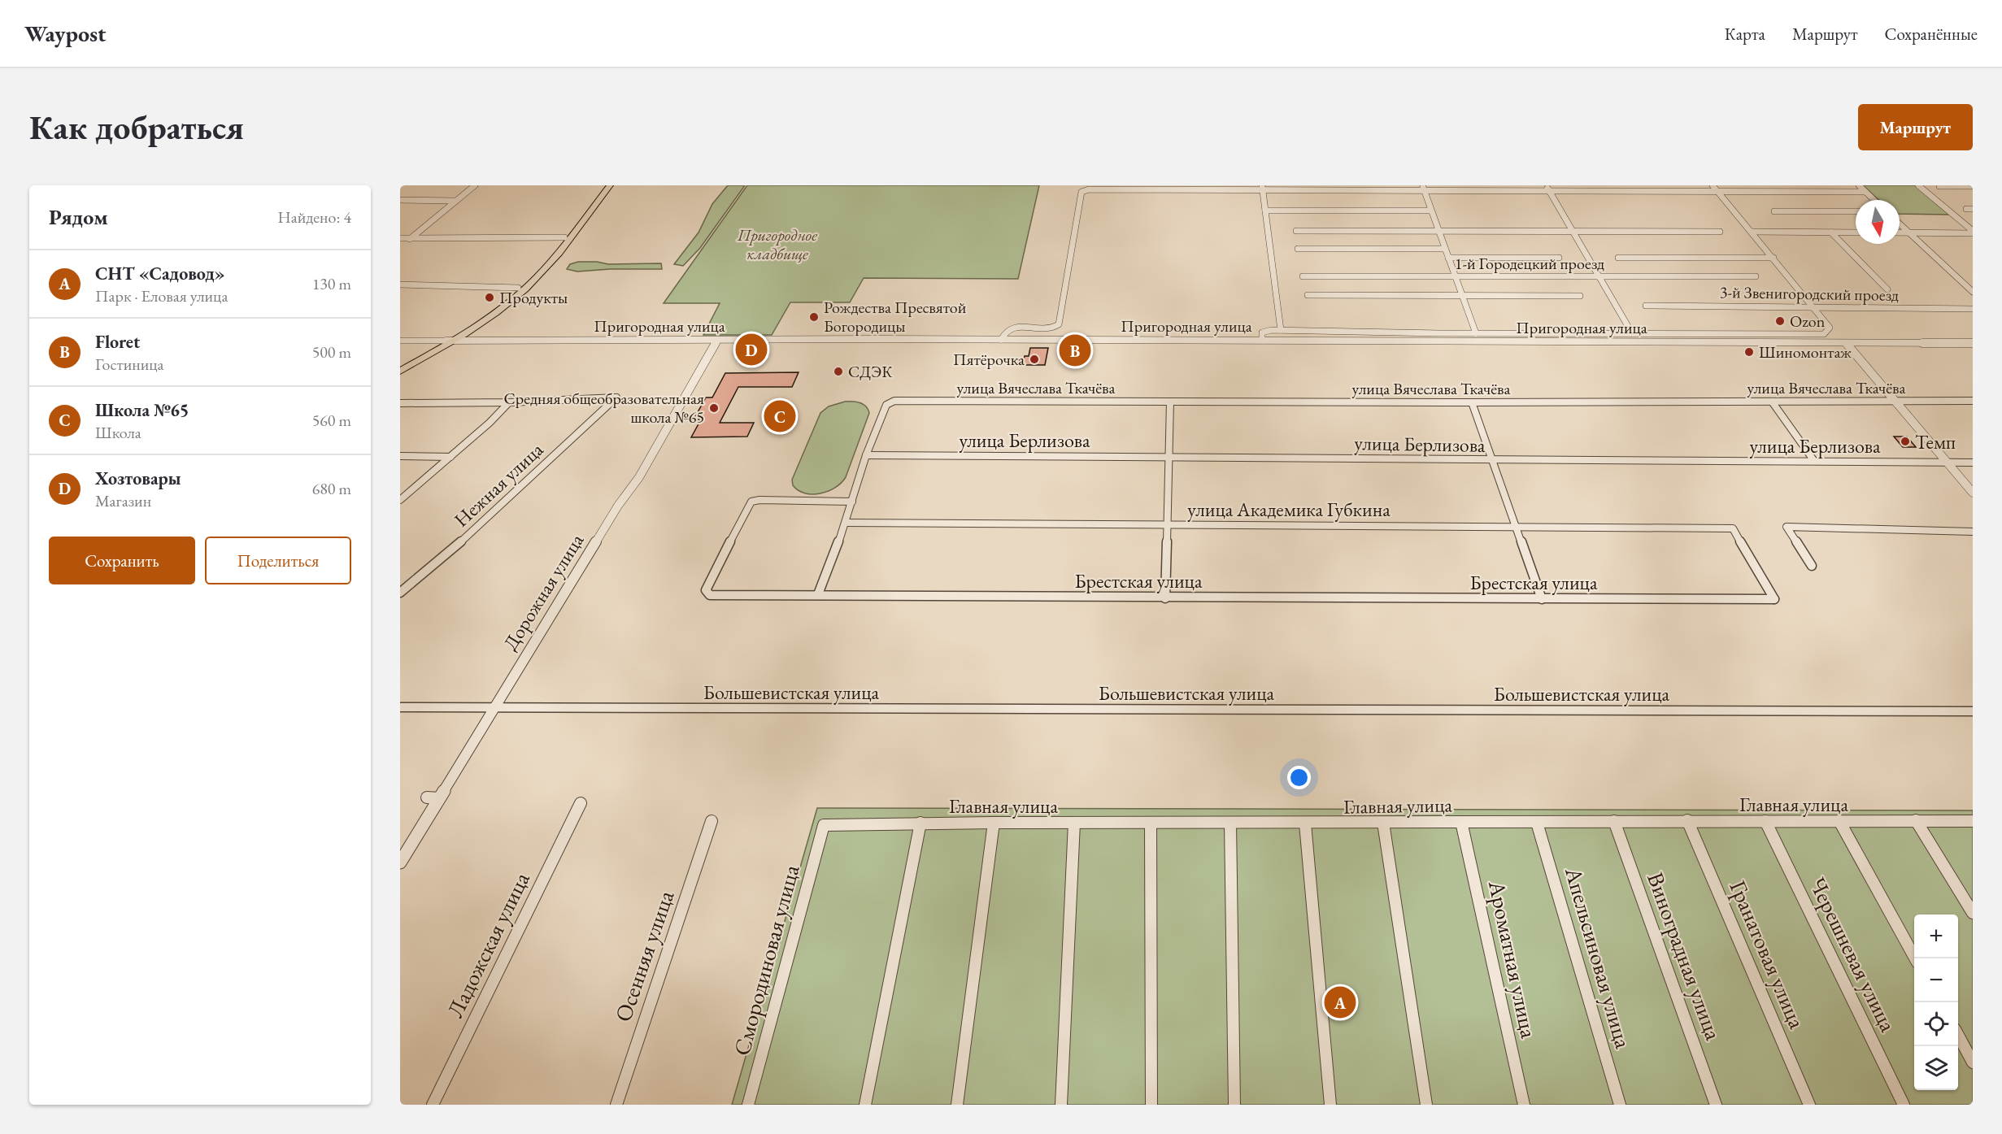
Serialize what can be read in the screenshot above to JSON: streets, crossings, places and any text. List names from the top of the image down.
{
  "streets": {
    "street": [
      "1-й Городецкий проезд",
      "3-й Звенигородский проезд",
      "Пригородная улица",
      "улица Вячеслава Ткачёва",
      "улица Берлизова",
      "Нежная улица",
      "улица Академика Губкина",
      "Брестская улица",
      "Дорожная улица",
      "Большевистская улица",
      "Главная улица",
      "Ладожская улица",
      "Гранатовая улица",
      "Черешневая улица",
      "Осенняя улица",
      "Виноградная улица",
      "Апельсиновая улица",
      "Ароматная улица",
      "Смородиновая улица"
    ]
  },
  "crossings": [
    ["Пригородная улица", "Дорожная улица"],
    ["улица Вячеслава Ткачёва", "улица Берлизова"],
    ["улица Академика Губкина", "Брестская улица"],
    ["Дорожная улица", "Большевистская улица"],
    ["Главная улица", "Гранатовая улица"],
    ["Главная улица", "Черешневая улица"],
    ["Главная улица", "Виноградная улица"],
    ["Главная улица", "Апельсиновая улица"],
    ["Главная улица", "Ароматная улица"],
    ["Главная улица", "Смородиновая улица"]
  ],
  "parks": ["Пригородное кладбище"],
  "places": [
    "Продукты",
    "Рождества Пресвятой Богородицы",
    "Ozon",
    "Шиномонтаж",
    "Пятёрочка",
    "СДЭК",
    "Средняя общеобразовательная школа №65",
    "Темп"
  ],
  "north": "bottom",
  "page": {
    "header": "Waypost",
    "nav": ["Карта", "Маршрут", "Сохранённые"],
    "buttons": [
      "Маршрут",
      ["Сохранить", "Поделиться"]
    ],
    "title": "Как добраться",
    "heading": ["Рядом", "Найдено: 4"],
    "list": [
      {
        "mark": "A",
        "name": "СНТ «Садовод»",
        "note": "Парк · Еловая улица",
        "value": "130 m"
      },
      {
        "mark": "B",
        "name": "Floret",
        "note": "Гостиница",
        "value": "500 m"
      },
      {
        "mark": "C",
        "name": "Школа №65",
        "note": "Школа",
        "value": "560 m"
      },
      {
        "mark": "D",
        "name": "Хозтовары",
        "note": "Магазин",
        "value": "680 m"
      }
    ],
    "pins": [
      "D",
      "B",
      "C",
      "A"
    ],
    "map_buttons": ["+", "−"]
  }
}
